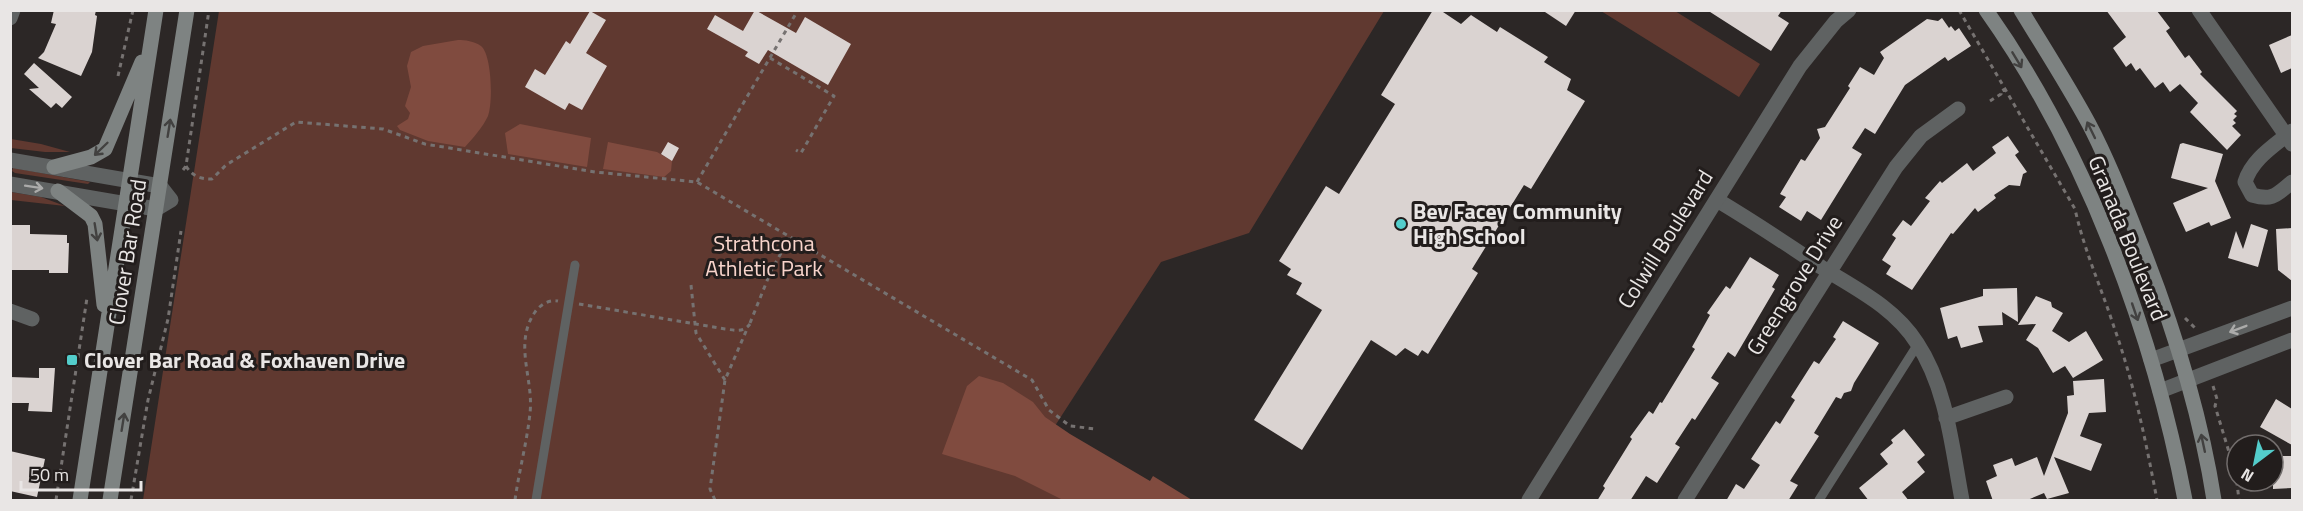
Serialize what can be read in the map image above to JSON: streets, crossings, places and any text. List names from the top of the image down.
{
  "streets": {
    "main road": ["Granada Boulevard", "Clover Bar Road"],
    "street": ["Colwill Boulevard", "Greengrove Drive"]
  },
  "parks": ["Strathcona Athletic Park"],
  "places": {
    "other": ["Bev Facey Community High School"],
    "transit": ["Clover Bar Road & Foxhaven Drive"]
  },
  "scale_bar": "50 m",
  "north": "bottom left"
}
